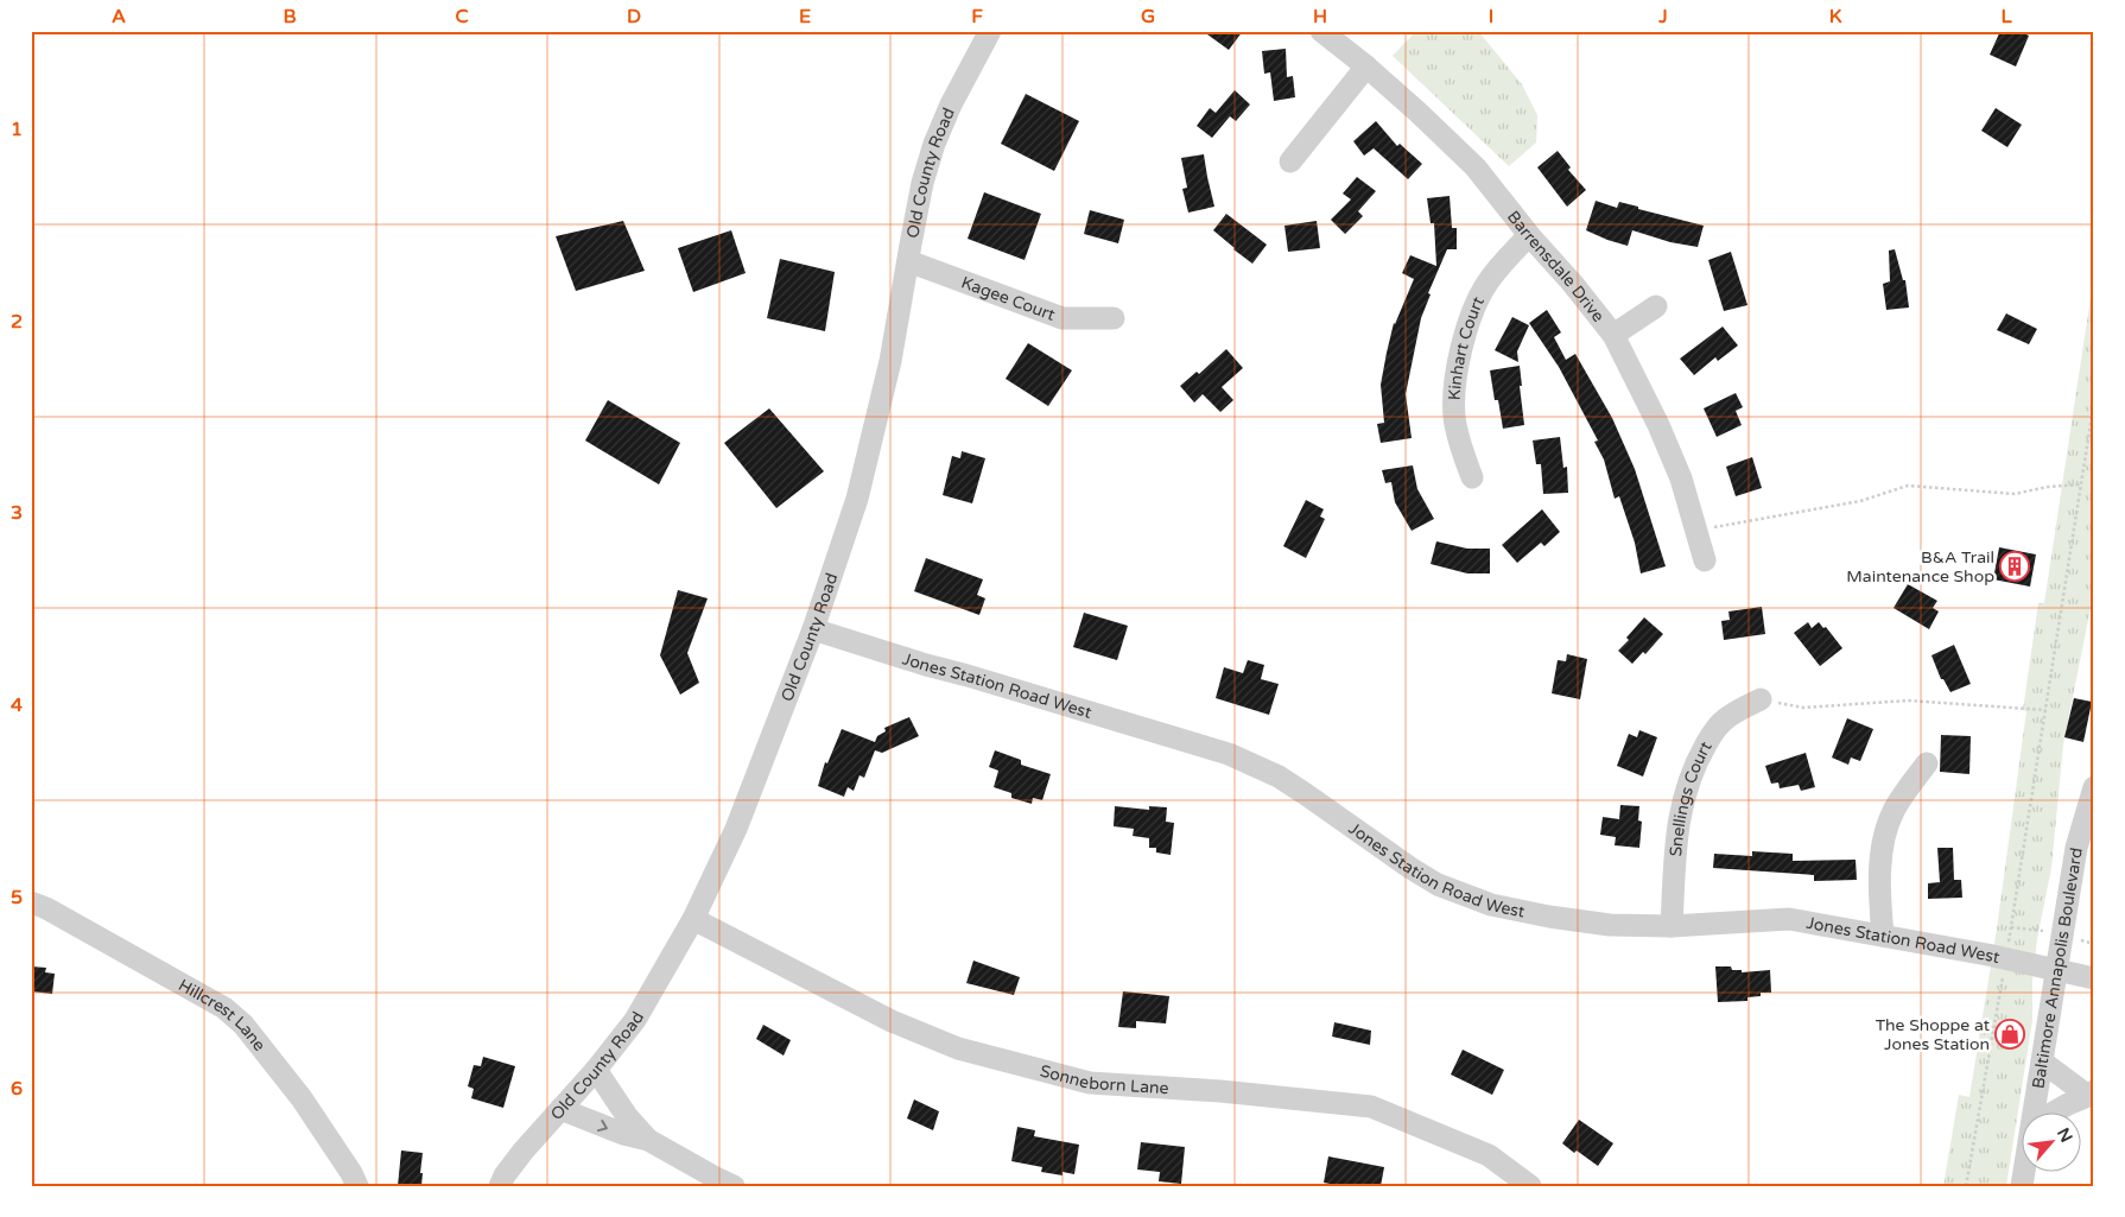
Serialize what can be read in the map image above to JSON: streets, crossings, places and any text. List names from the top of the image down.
{
  "streets": {
    "street": [
      "Old County Road",
      "Barrensdale Drive",
      "Kagee Court",
      "Kinhart Court",
      "Jones Station Road West",
      "Snellings Court",
      "Baltimore Annapolis Boulevard",
      "Hillcrest Lane",
      "Sonneborn Lane"
    ]
  },
  "crossings": [
    ["Old County Road", "Kagee Court"],
    ["Old County Road", "Jones Station Road West"],
    ["Old County Road", "Sonneborn Lane"],
    ["Barrensdale Drive", "Kinhart Court"],
    ["Jones Station Road West", "Snellings Court"],
    ["Jones Station Road West", "Baltimore Annapolis Boulevard"]
  ],
  "places": {
    "building": ["B&A Trail Maintenance Shop"],
    "shop": ["The Shoppe at Jones Station"]
  },
  "north": "top right",
  "grid": {
    "columns": [
      "A",
      "B",
      "C",
      "D",
      "E",
      "F",
      "G",
      "H",
      "I",
      "J",
      "K",
      "L"
    ],
    "rows": [
      "1",
      "2",
      "3",
      "4",
      "5",
      "6"
    ]
  }
}
